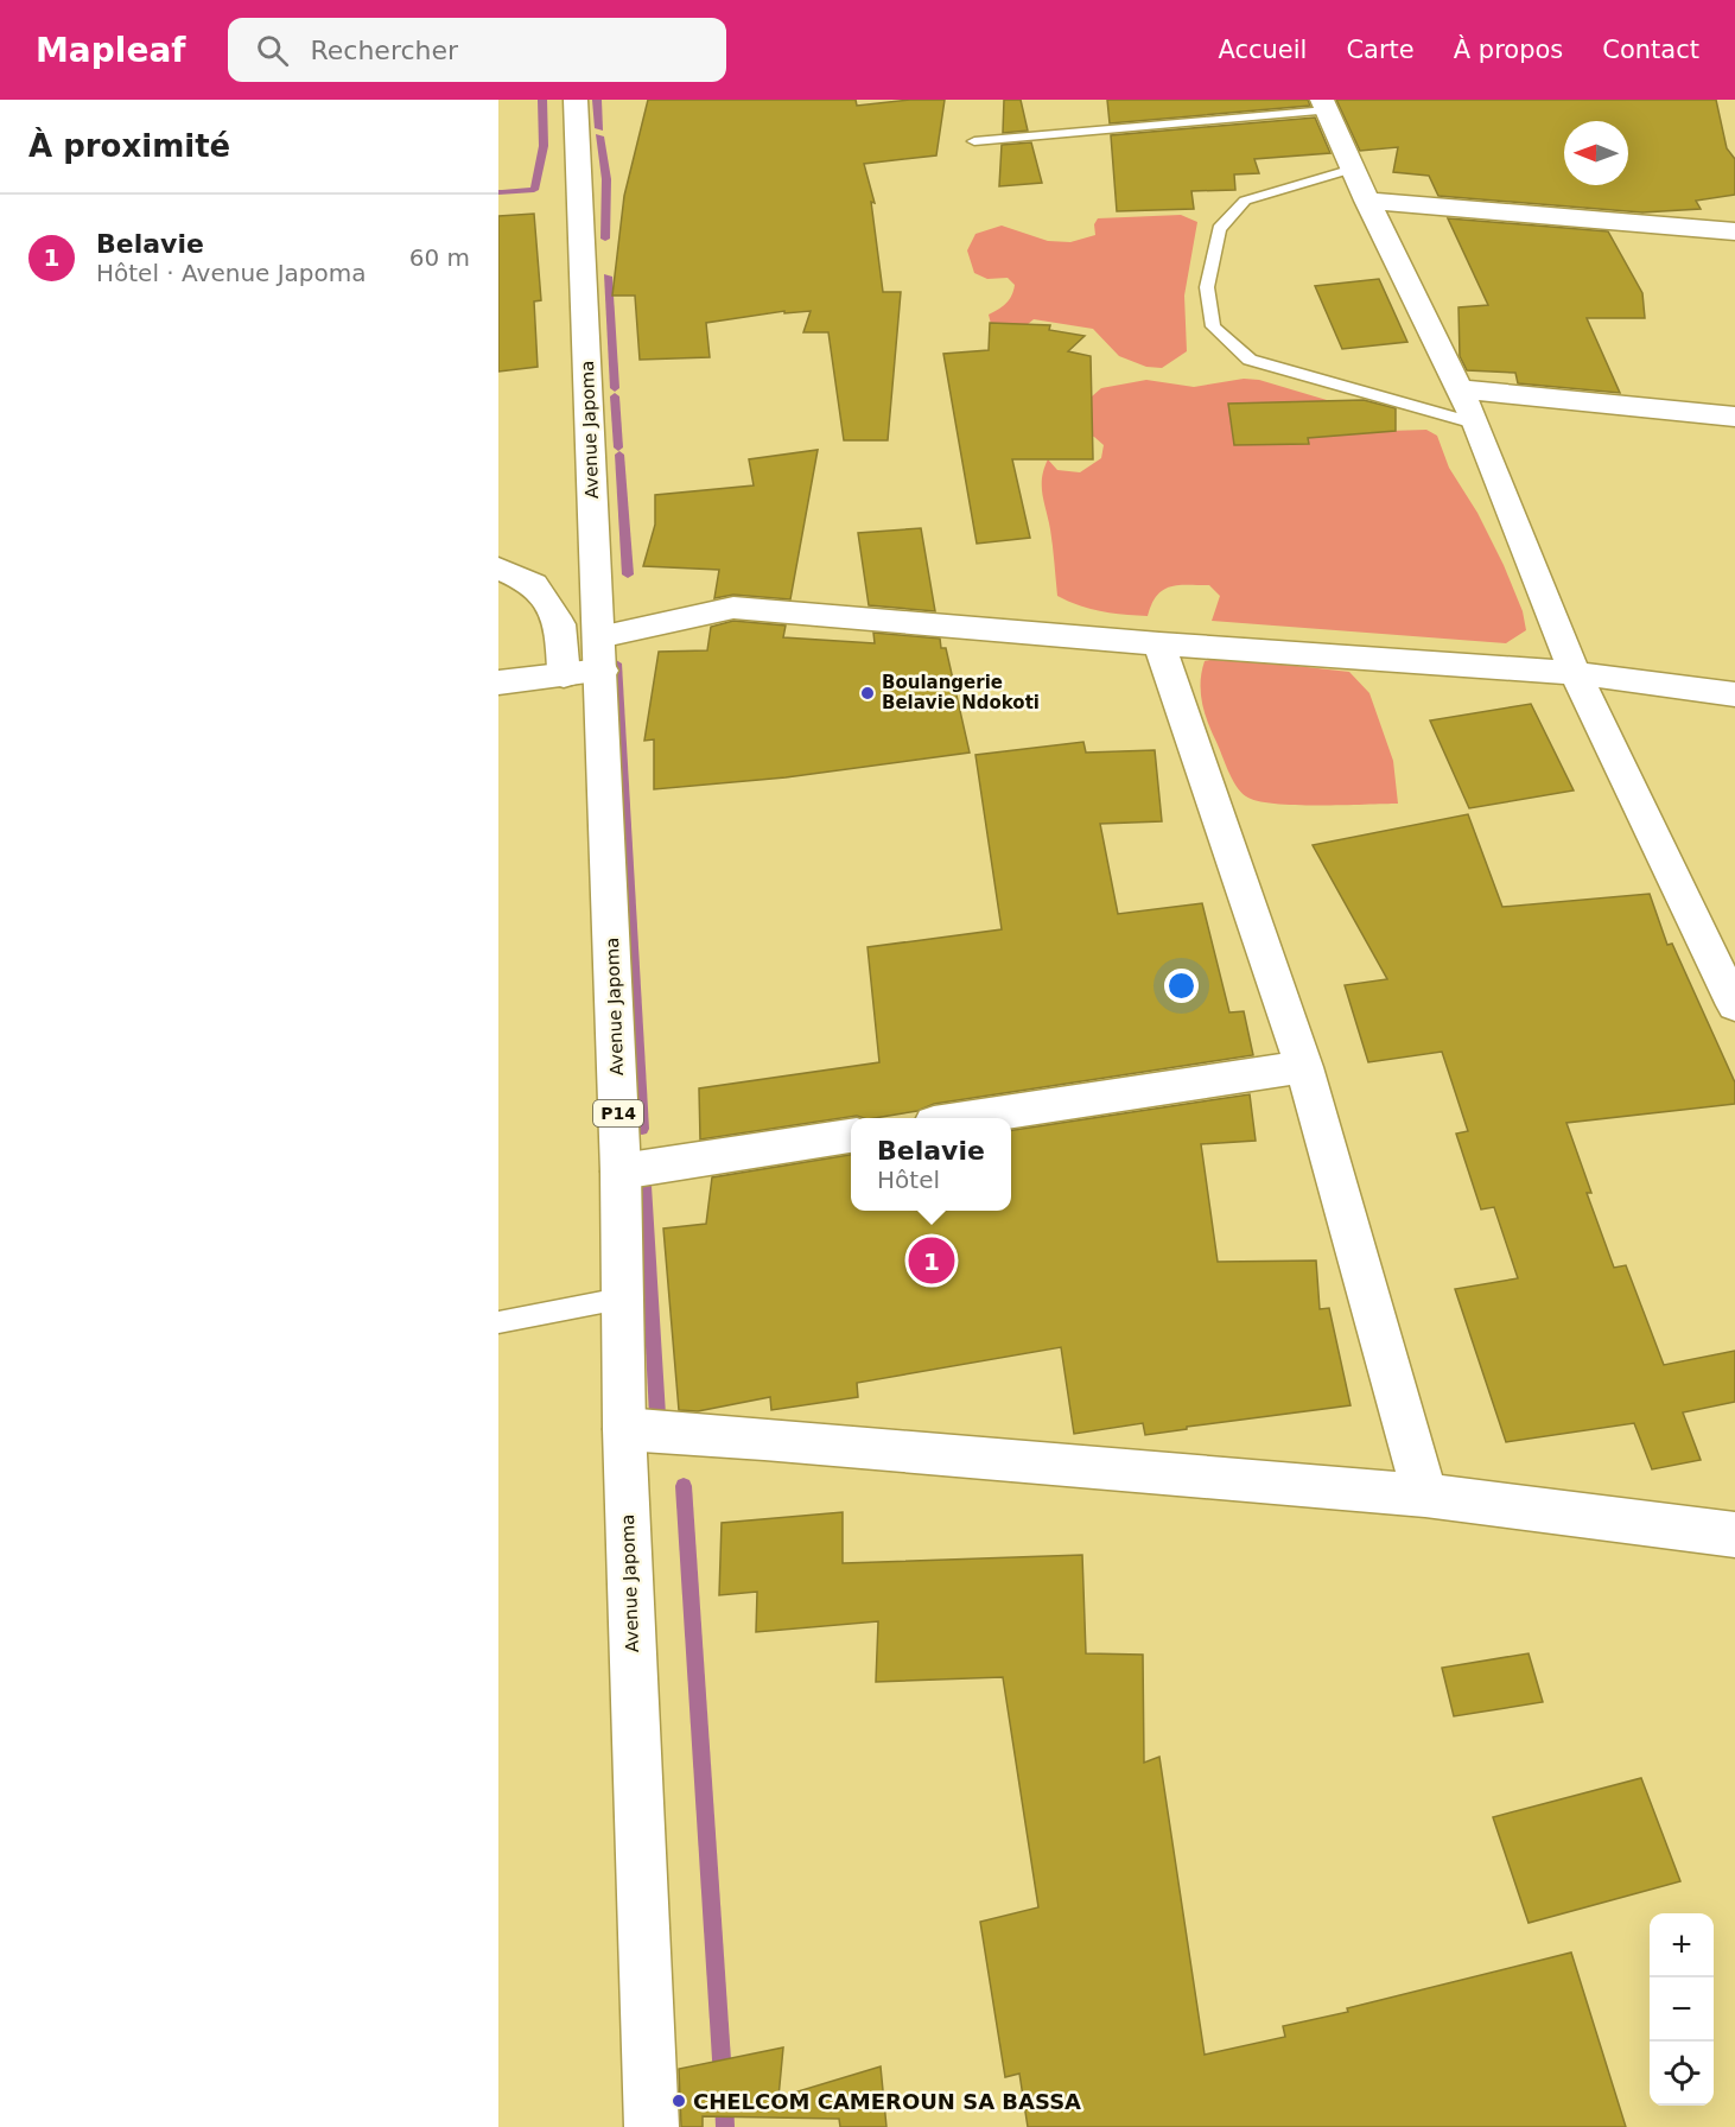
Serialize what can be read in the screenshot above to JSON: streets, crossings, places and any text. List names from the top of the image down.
{
  "streets": {
    "street": ["Avenue Japoma", "P14"]
  },
  "places": ["Boulangerie Belavie Ndokoti", "CHELCOM CAMEROUN SA BASSA"],
  "north": "left",
  "page": {
    "header": "Mapleaf",
    "search": "Rechercher",
    "nav": [
      "Accueil",
      "Carte",
      "À propos",
      "Contact"
    ],
    "heading": "À proximité",
    "list": [
      {
        "mark": "1",
        "name": "Belavie",
        "note": "Hôtel · Avenue Japoma",
        "value": "60 m"
      }
    ],
    "popup": ["Belavie", "Hôtel"],
    "pins": "1",
    "map_buttons": ["+", "−"]
  }
}
